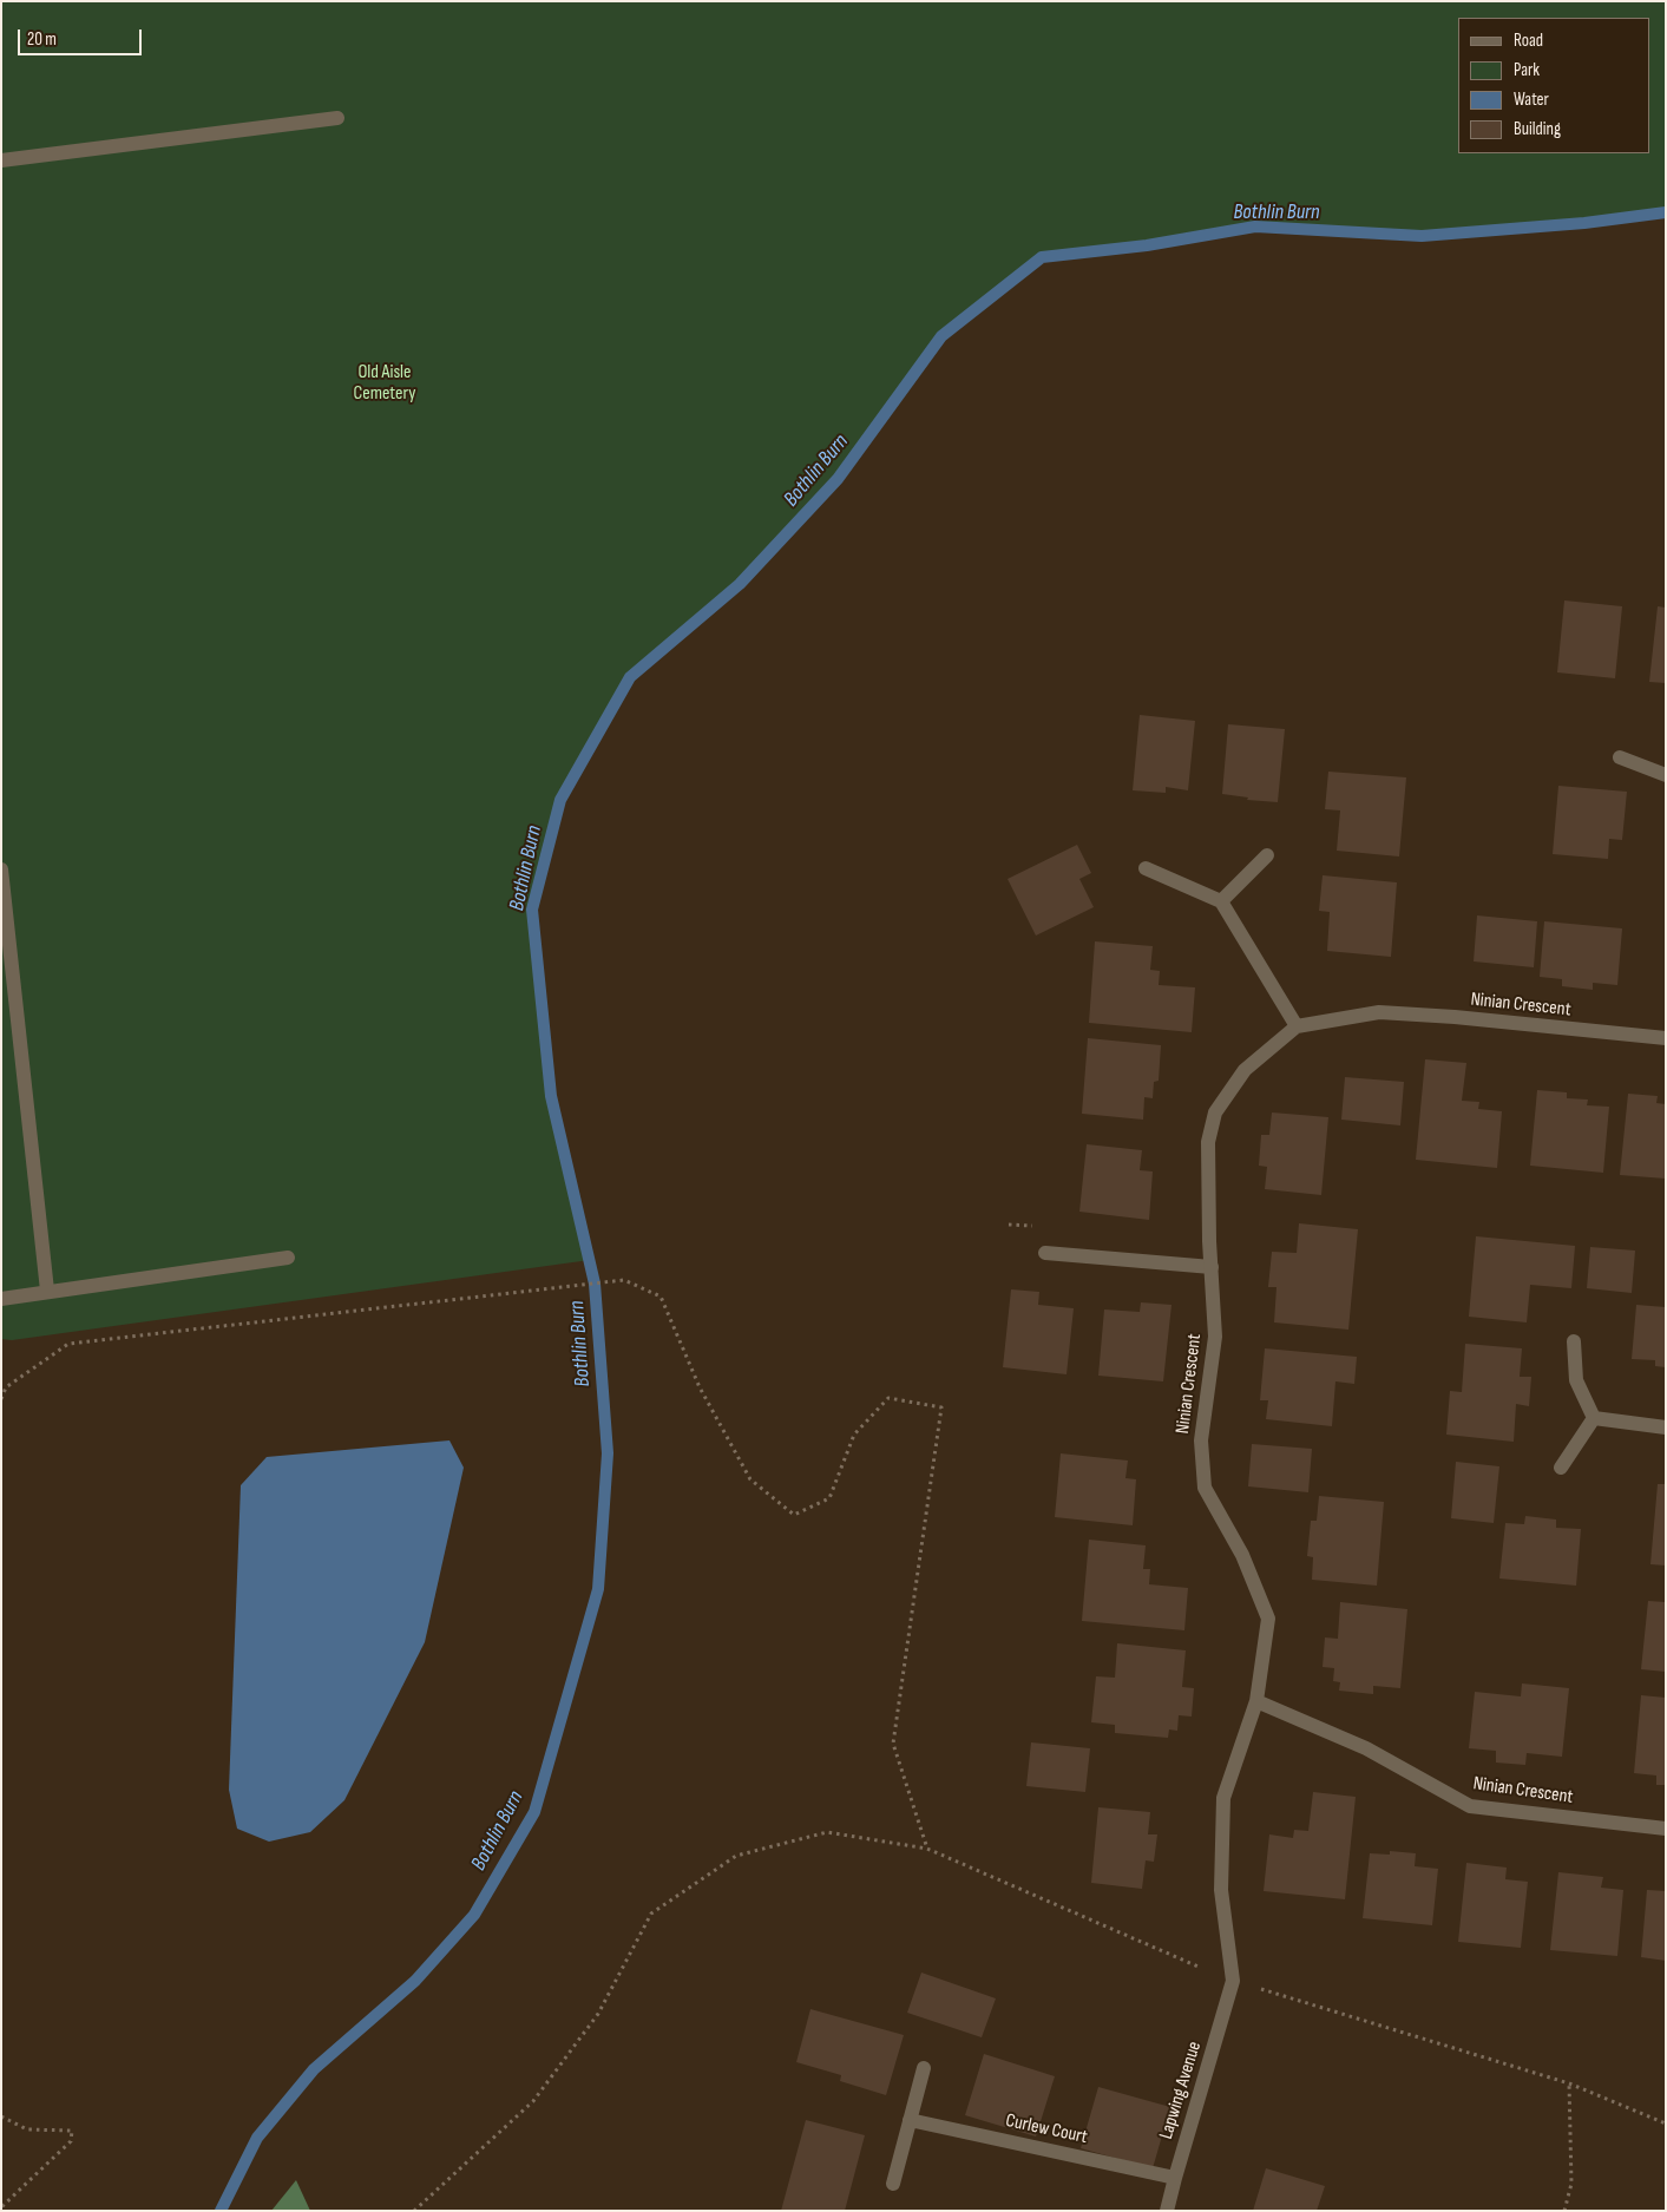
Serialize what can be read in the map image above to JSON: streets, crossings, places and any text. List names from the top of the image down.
{
  "streets": {
    "street": ["Ninian Crescent", "Lapwing Avenue", "Curlew Court"]
  },
  "crossings": [
    ["Lapwing Avenue", "Curlew Court"]
  ],
  "water": ["Bothlin Burn"],
  "parks": ["Old Aisle Cemetery"],
  "legend": [
    "Road",
    "Park",
    "Water",
    "Building"
  ],
  "scale_bar": "20 m"
}
